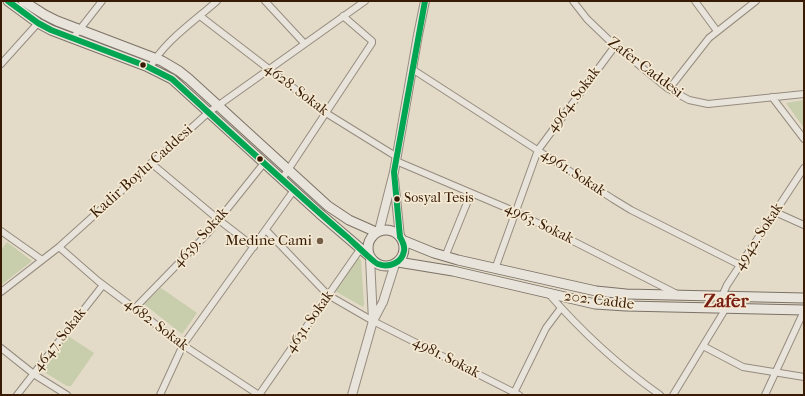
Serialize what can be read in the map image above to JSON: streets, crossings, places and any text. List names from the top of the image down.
{
  "streets": {
    "main road": ["202. Cadde"],
    "street": [
      "Zafer Caddesi",
      "4628. Sokak",
      "4964. Sokak",
      "Kadir Boylu Caddesi",
      "4961. Sokak",
      "4963. Sokak",
      "4942. Sokak",
      "4639. Sokak",
      "4631. Sokak",
      "4682. Sokak",
      "4647. Sokak",
      "4981. Sokak"
    ]
  },
  "crossings": [
    ["Zafer Caddesi", "4964. Sokak"],
    ["4628. Sokak", "Kadir Boylu Caddesi"],
    ["4628. Sokak", "4963. Sokak"],
    ["4964. Sokak", "4961. Sokak"],
    ["4964. Sokak", "4963. Sokak"],
    ["4964. Sokak", "202. Cadde"],
    ["Kadir Boylu Caddesi", "4682. Sokak"],
    ["4961. Sokak", "4942. Sokak"],
    ["4963. Sokak", "202. Cadde"],
    ["4942. Sokak", "202. Cadde"],
    ["4639. Sokak", "4682. Sokak"],
    ["4631. Sokak", "4682. Sokak"],
    ["4631. Sokak", "4981. Sokak"],
    ["4682. Sokak", "4647. Sokak"]
  ],
  "districts": ["Zafer"],
  "places": ["Sosyal Tesis", "Medine Cami"]
}
